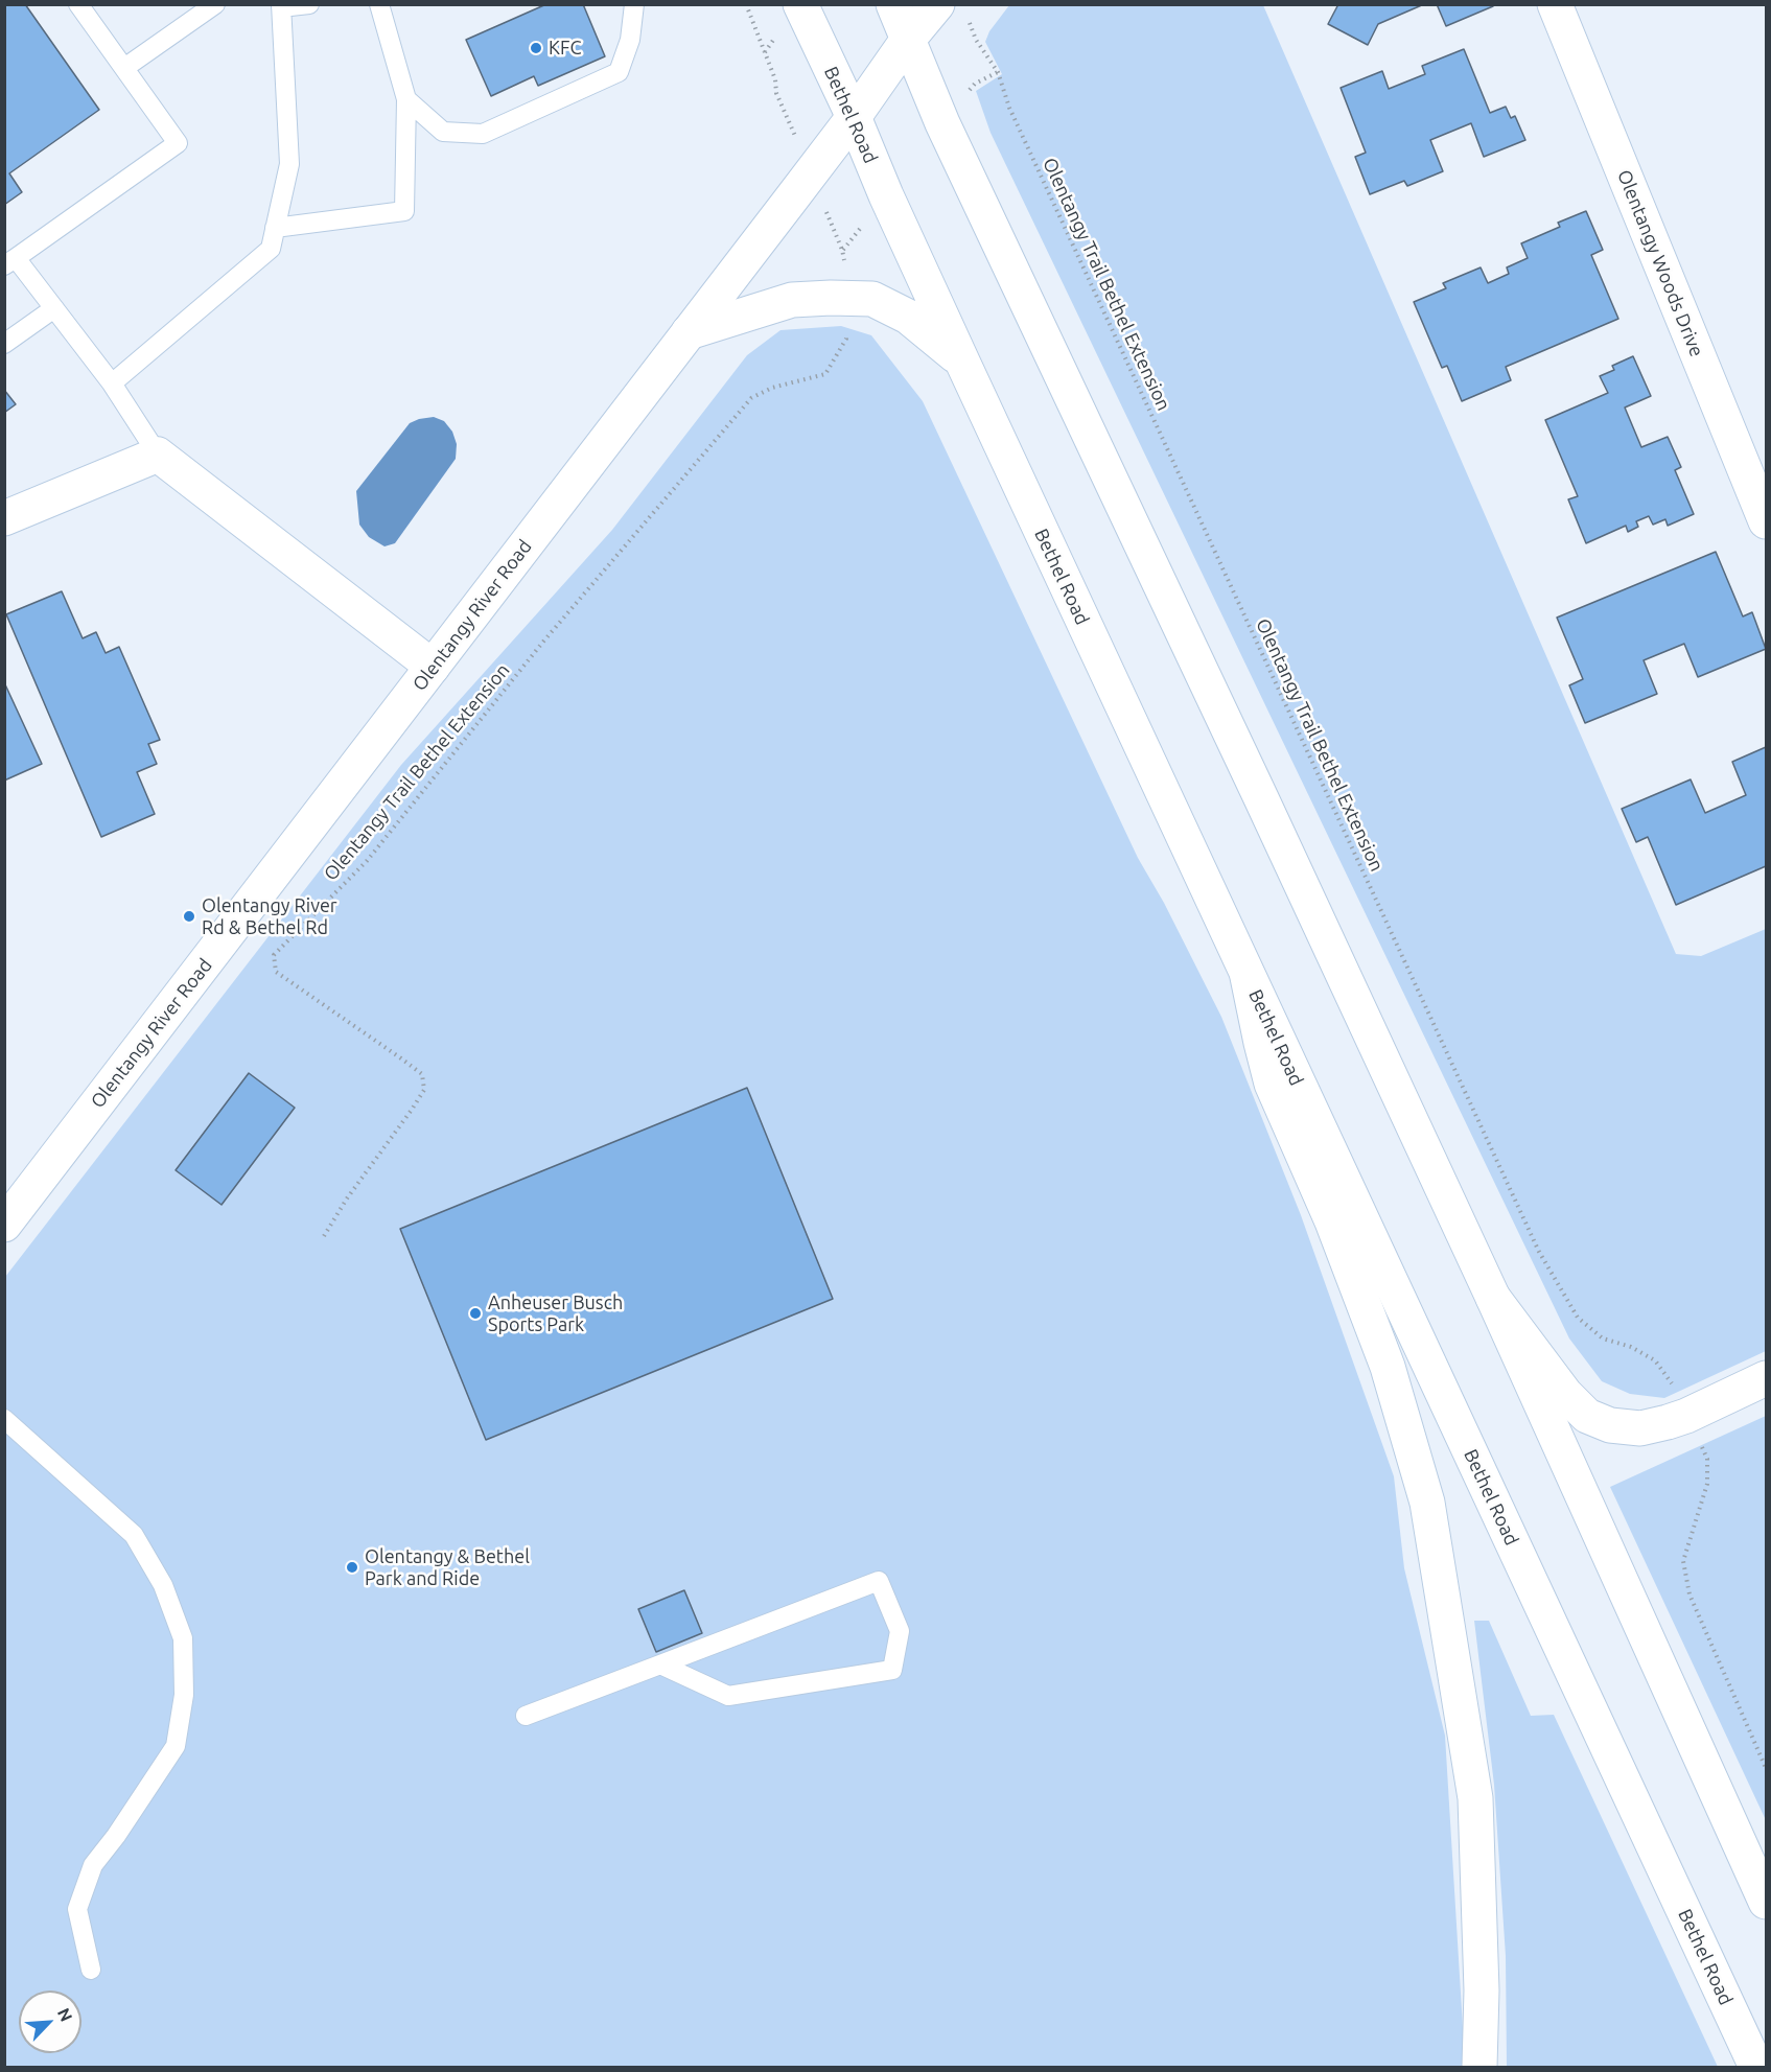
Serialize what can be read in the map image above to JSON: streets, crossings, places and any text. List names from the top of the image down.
{
  "streets": {
    "main road": ["Bethel Road", "Olentangy Woods Drive", "Olentangy River Road"],
    "path": ["Olentangy Trail Bethel Extension"]
  },
  "crossings": [
    ["Bethel Road", "Olentangy River Road"],
    ["Olentangy Trail Bethel Extension", "Olentangy River Road"]
  ],
  "places": [
    "KFC",
    "Olentangy River Rd & Bethel Rd",
    "Anheuser Busch Sports Park",
    "Olentangy & Bethel Park and Ride"
  ],
  "north": "top right"
}
